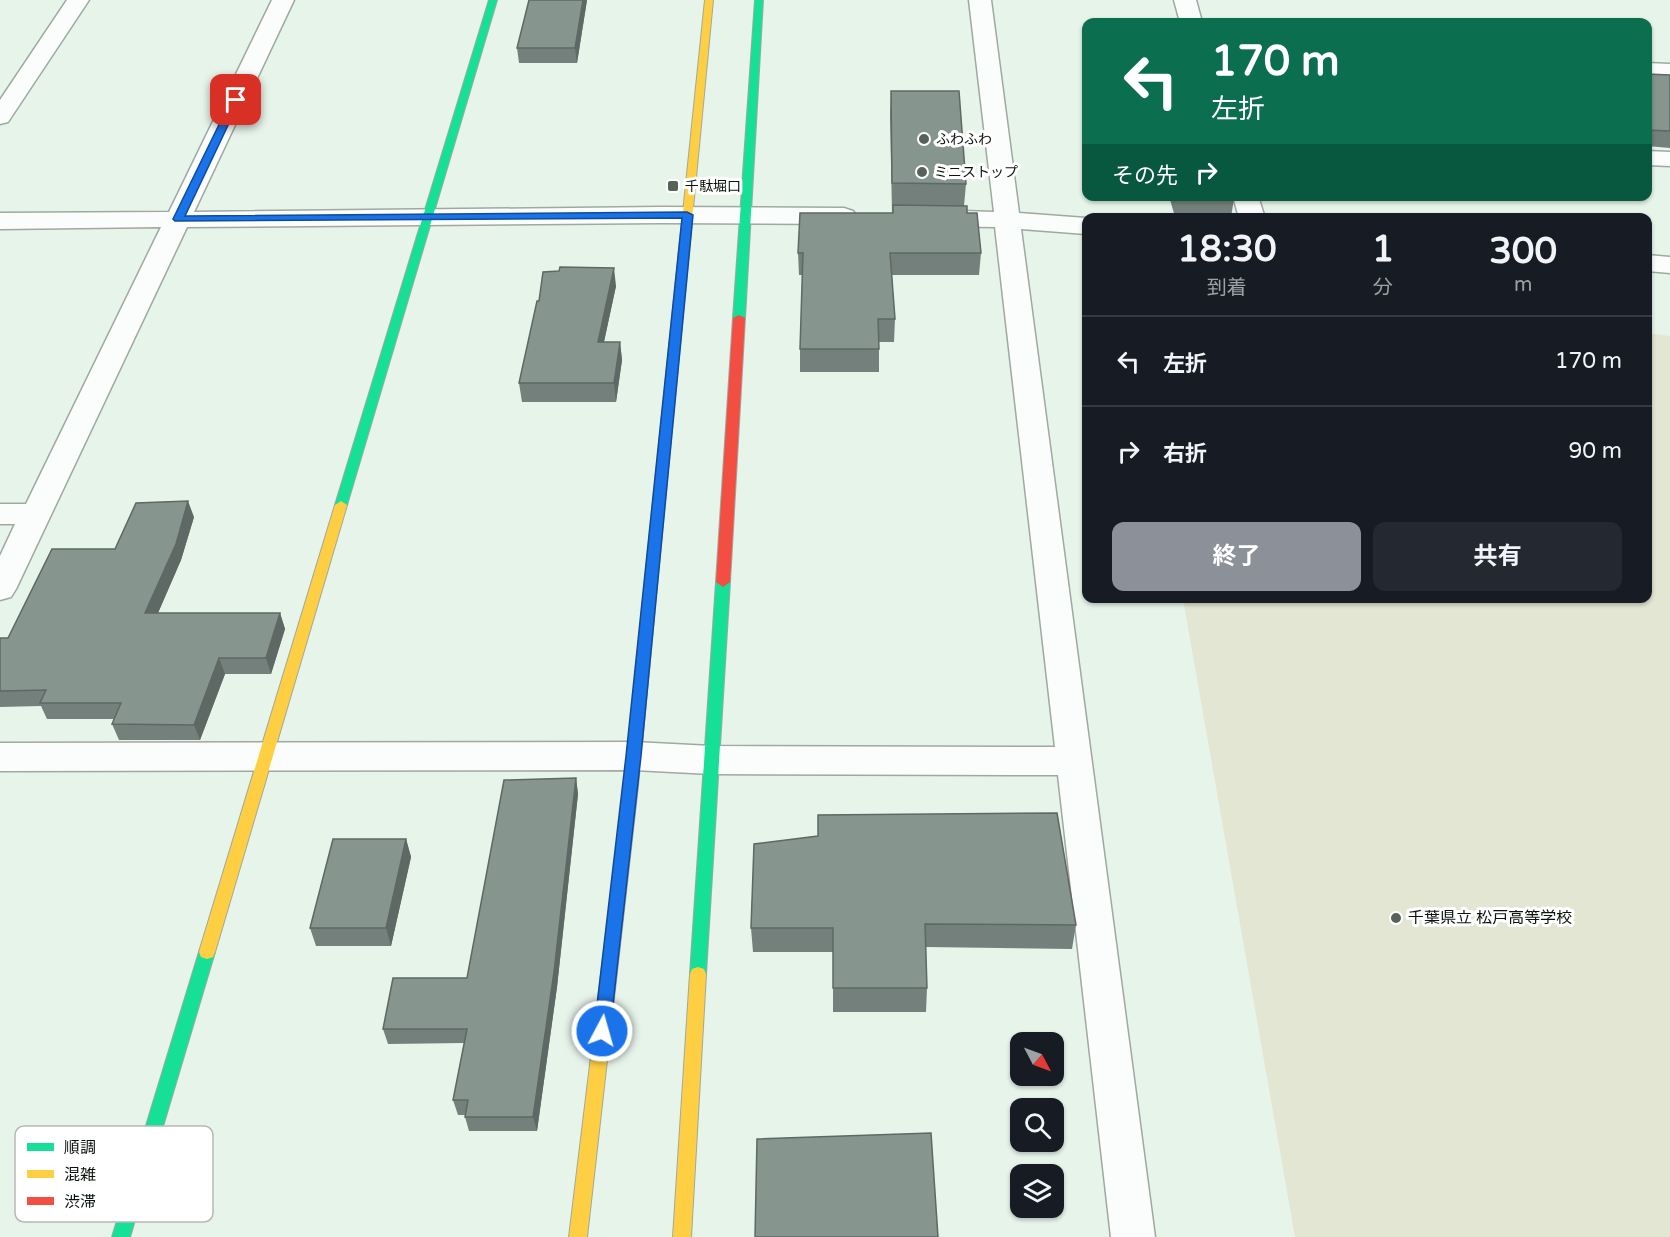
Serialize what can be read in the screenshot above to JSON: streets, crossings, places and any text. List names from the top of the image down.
{
  "places": {
    "other": ["ふわふわ", "ミニストップ", "千葉県立 松戸高等学校"],
    "transit": ["千駄堀口"]
  },
  "legend": ["順調", "混雑", "渋滞"],
  "north": "bottom right",
  "page": {
    "turn": ["170 m", "左折"],
    "then": "その先",
    "eta": [
      "18:30",
      "到着",
      "1",
      "分",
      "300",
      "m"
    ],
    "list": [
      {
        "name": "左折",
        "value": "170 m"
      },
      {
        "name": "右折",
        "value": "90 m"
      }
    ],
    "buttons": ["終了", "共有"]
  }
}
